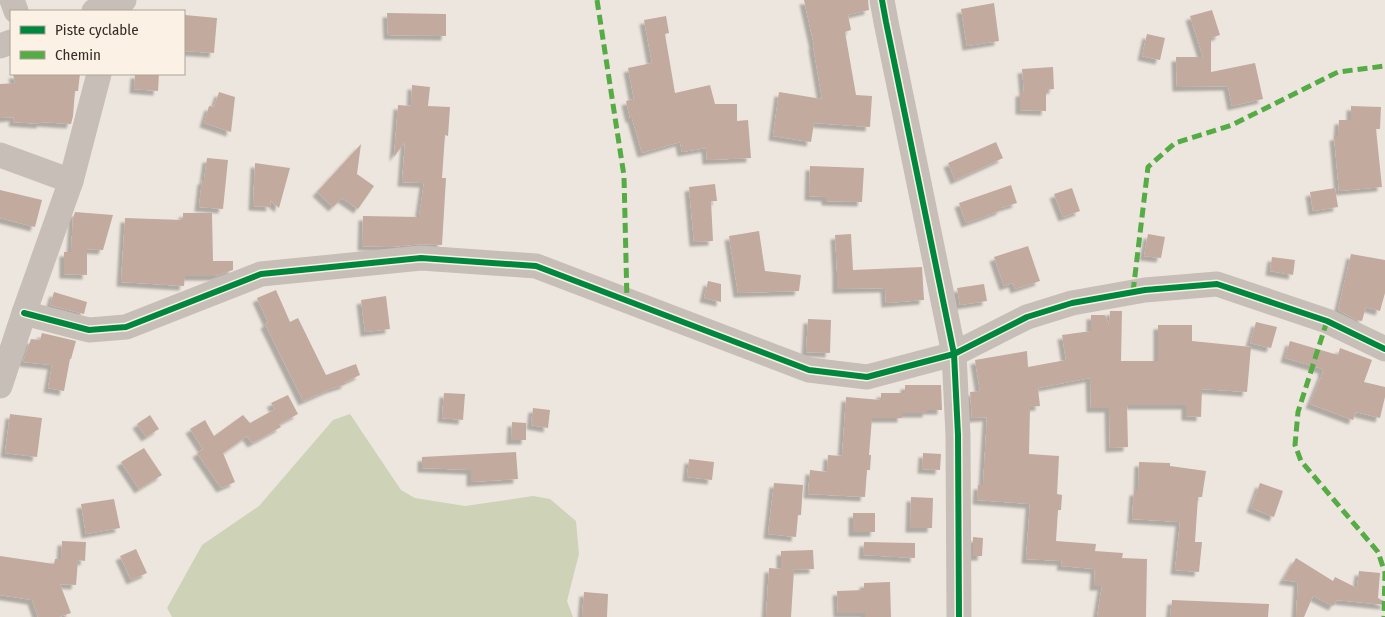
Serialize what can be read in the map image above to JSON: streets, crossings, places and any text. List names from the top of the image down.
{
  "legend": ["Piste cyclable", "Chemin"]
}
